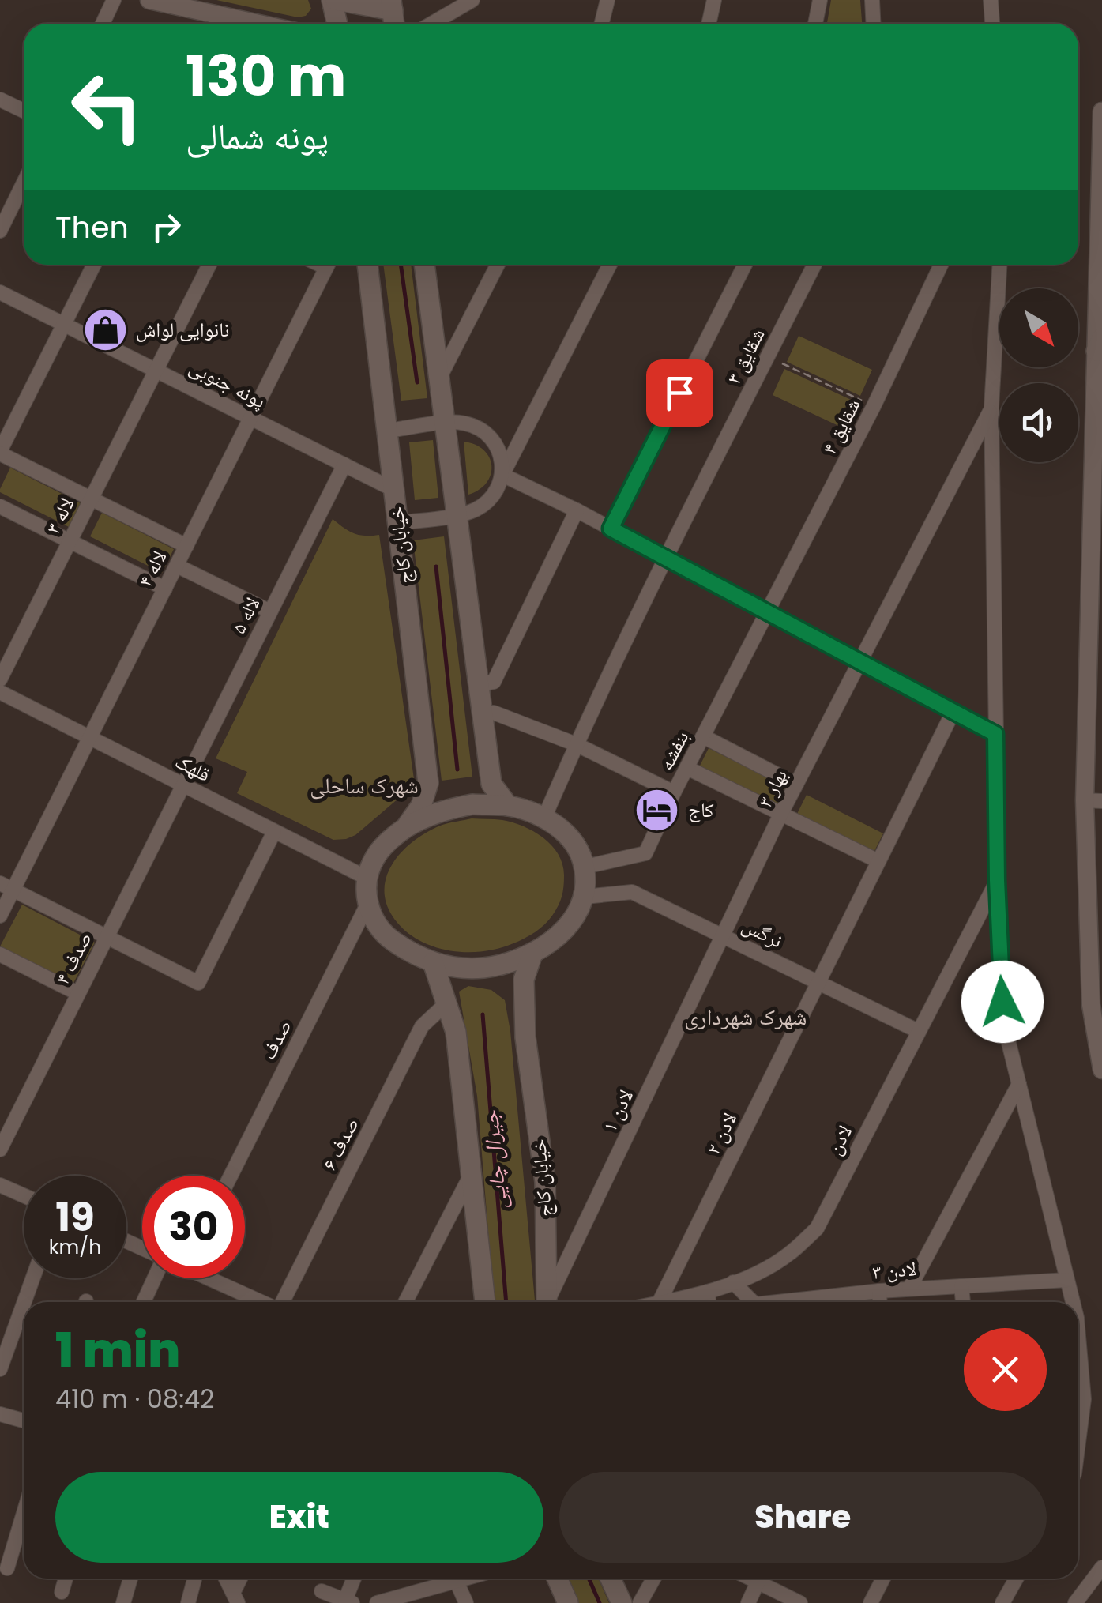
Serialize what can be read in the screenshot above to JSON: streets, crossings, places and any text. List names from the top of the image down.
{
  "streets": {
    "main road": ["خیابان کاج"],
    "street": [
      "شقایق ۳",
      "پونه جنوبی",
      "شقایق ۴",
      "لاله ۳",
      "لاله ۴",
      "لاله ۵",
      "بنفشه",
      "قلهک",
      "بهار ۳",
      "نرگس",
      "صدف ۴",
      "صدف",
      "لادن ۱",
      "لادن ۲",
      "لادن",
      "صدف ۶",
      "لادن ۳"
    ]
  },
  "crossings": [
    ["شقایق ۳", "خیابان کاج"],
    ["شقایق ۳", "بنفشه"],
    ["شقایق ۳", "قلهک"],
    ["شقایق ۳", "نرگس"],
    ["شقایق ۳", "صدف"],
    ["پونه جنوبی", "لاله ۳"],
    ["پونه جنوبی", "خیابان کاج"],
    ["پونه جنوبی", "لاله ۴"],
    ["پونه جنوبی", "لاله ۵"],
    ["شقایق ۴", "بنفشه"],
    ["خیابان کاج", "بنفشه"],
    ["خیابان کاج", "قلهک"],
    ["خیابان کاج", "نرگس"],
    ["خیابان کاج", "صدف"],
    ["لاله ۴", "قلهک"],
    ["لاله ۵", "قلهک"],
    ["لاله ۵", "صدف ۴"],
    ["بنفشه", "قلهک"],
    ["بنفشه", "نرگس"],
    ["بنفشه", "صدف"],
    ["قلهک", "نرگس"],
    ["قلهک", "صدف ۴"],
    ["قلهک", "صدف"],
    ["بهار ۳", "نرگس"],
    ["بهار ۳", "لادن ۱"],
    ["نرگس", "صدف"],
    ["نرگس", "لادن ۱"],
    ["نرگس", "لادن ۲"],
    ["نرگس", "لادن"],
    ["لادن", "لادن ۳"]
  ],
  "districts": ["شهرک ساحلی", "شهرک شهرداری"],
  "water": ["جیرال چایی"],
  "places": {
    "shop": ["نانوایی لواش"],
    "hotel": ["کاج"]
  },
  "north": "bottom right",
  "page": {
    "turn": ["130 m", "پونه شمالی"],
    "then": "Then",
    "speed": "19 km/h",
    "limit": "30",
    "heading": ["1 min", "410 m · 08:42"],
    "buttons": ["Exit", "Share"]
  }
}
